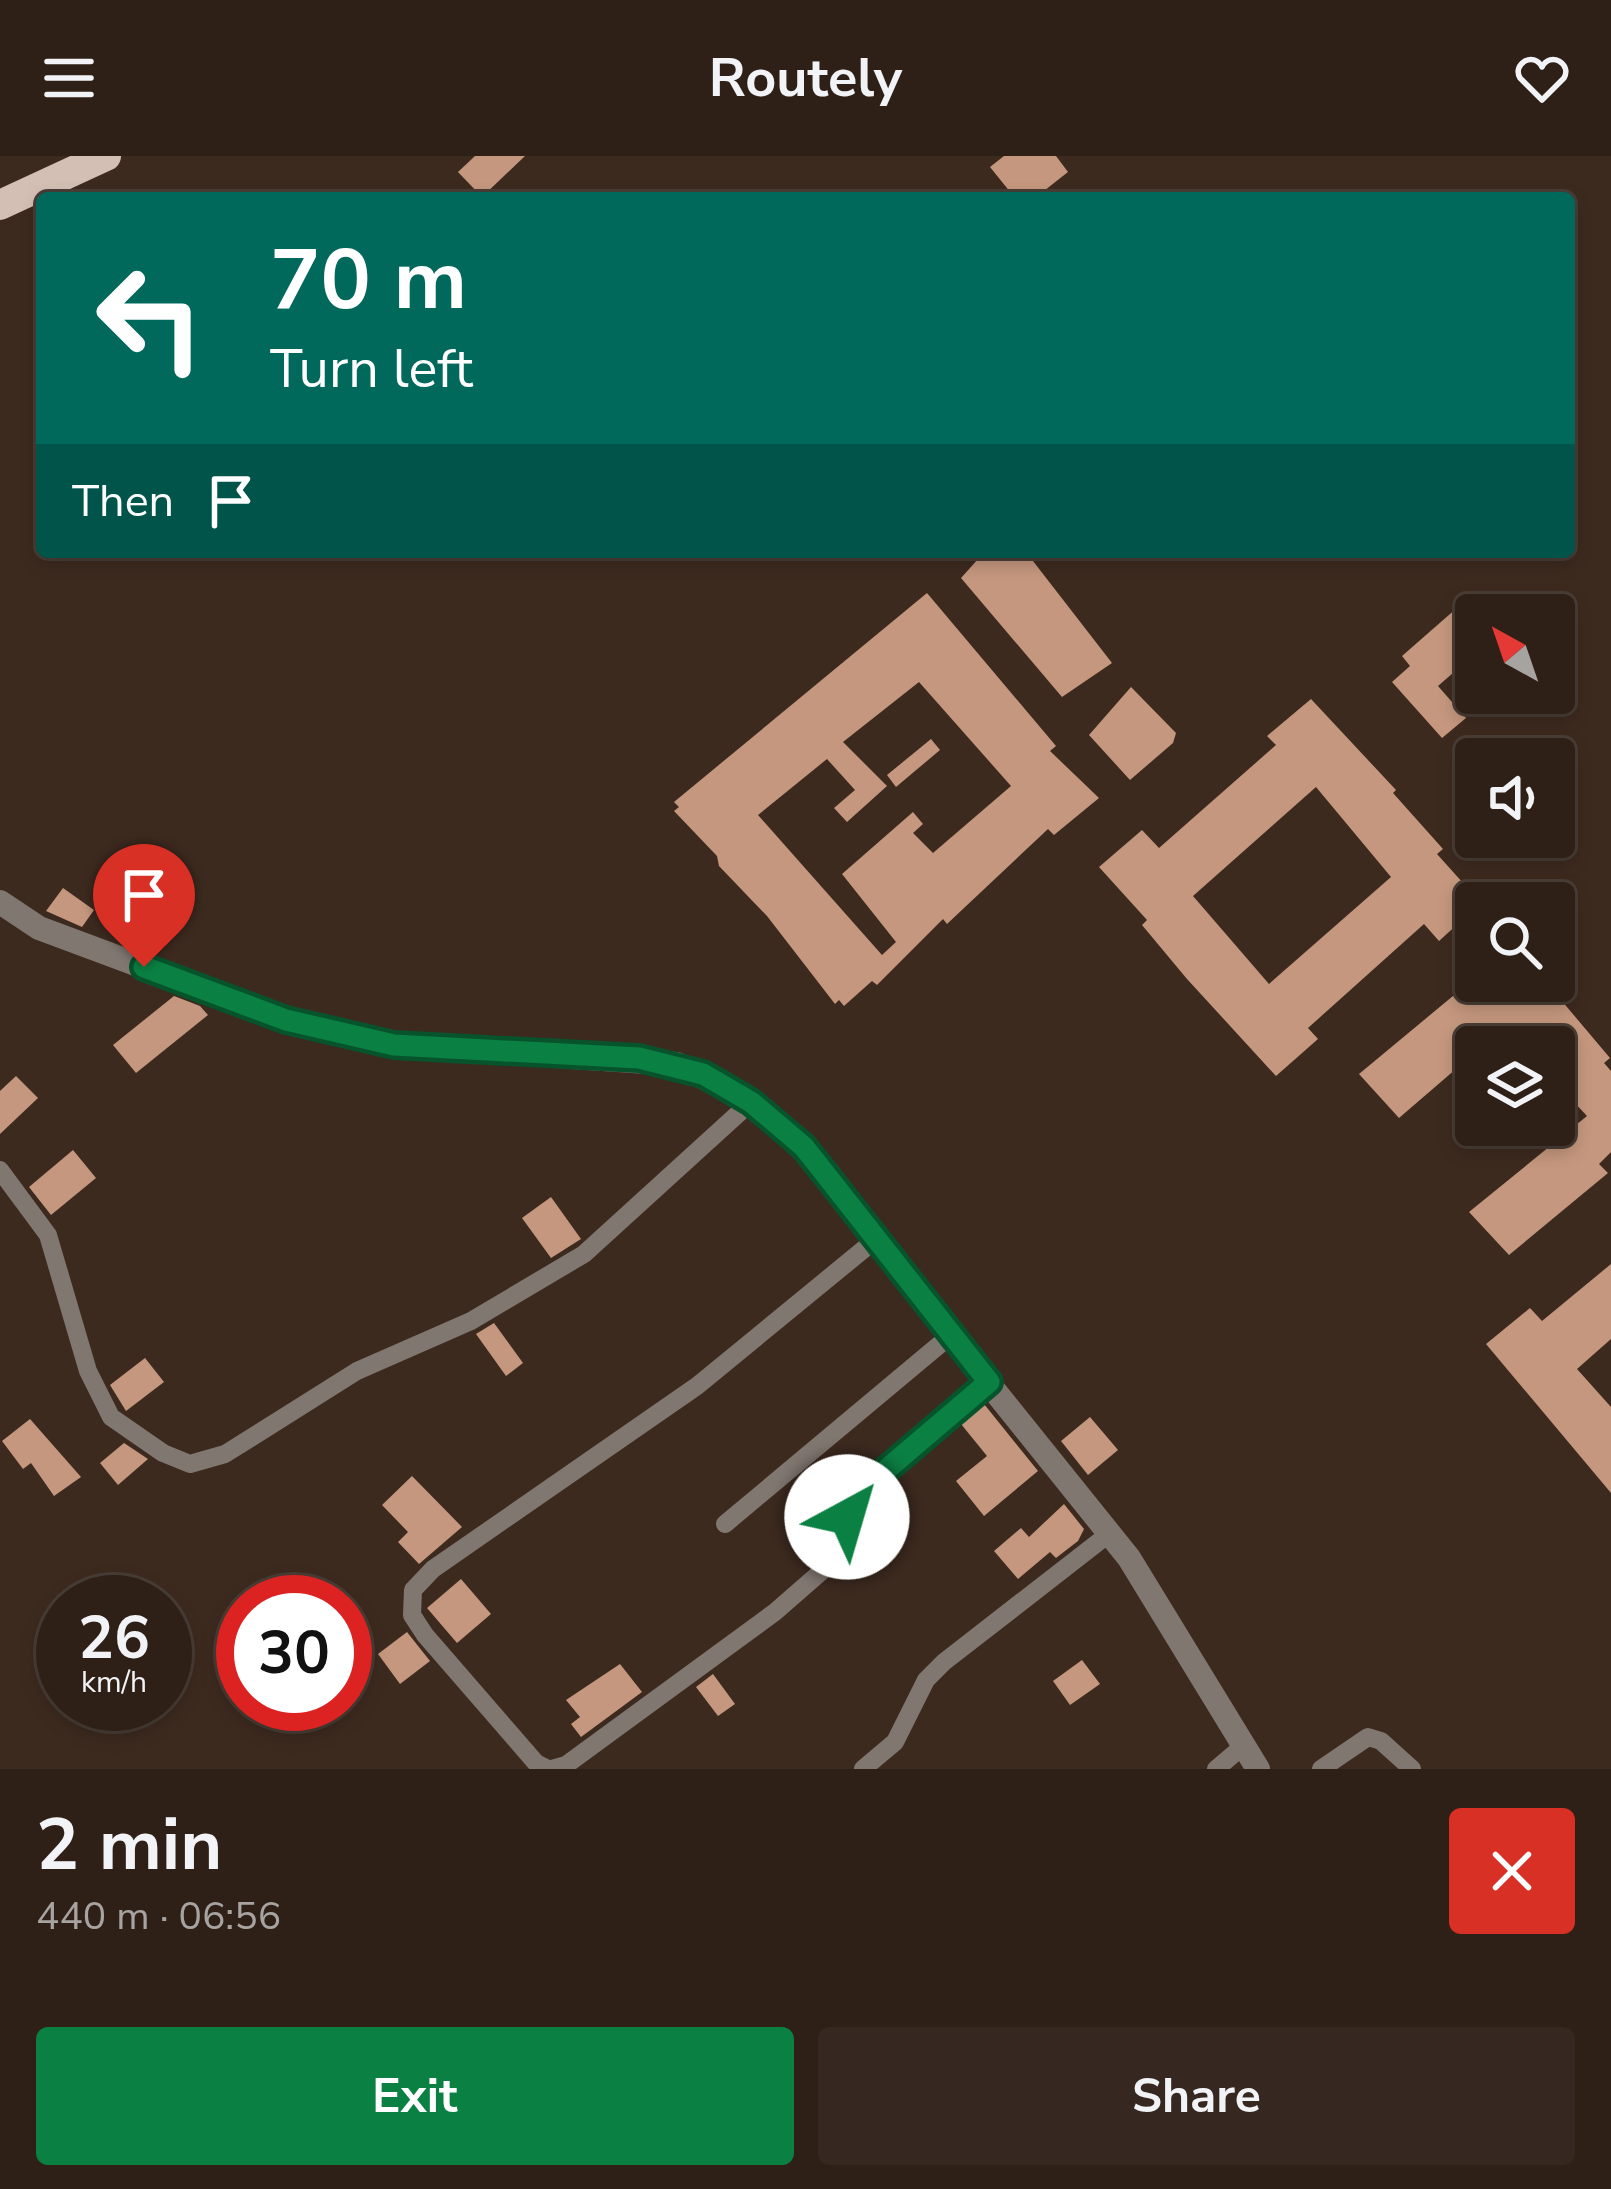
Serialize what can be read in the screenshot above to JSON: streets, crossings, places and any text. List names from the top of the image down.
{
  "north": "top left",
  "page": {
    "header": "Routely",
    "turn": ["70 m", "Turn left"],
    "then": "Then",
    "speed": "26 km/h",
    "limit": "30",
    "heading": ["2 min", "440 m · 06:56"],
    "buttons": ["Exit", "Share"]
  }
}
